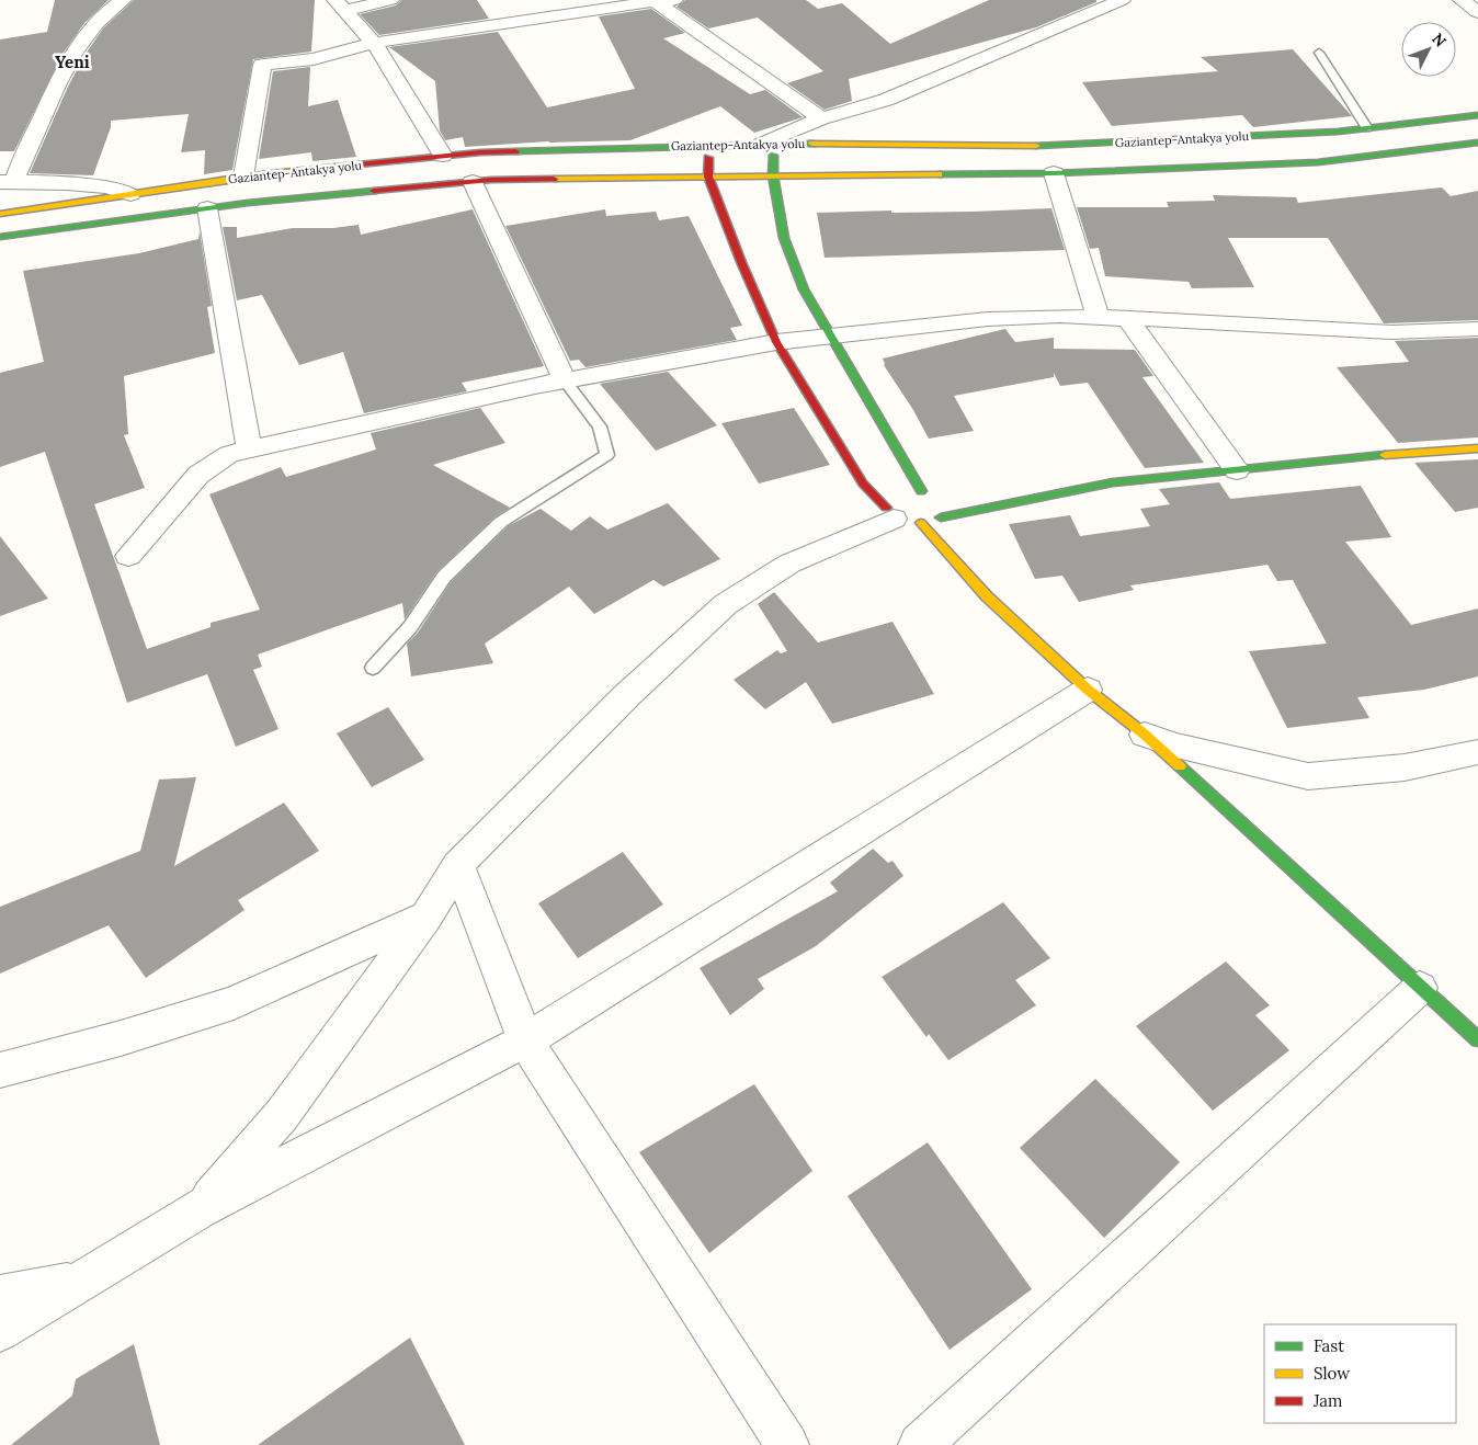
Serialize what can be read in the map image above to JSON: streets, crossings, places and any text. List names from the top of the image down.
{
  "streets": {
    "main road": ["Gaziantep-Antakya yolu"]
  },
  "districts": ["Yeni"],
  "legend": ["Fast", "Slow", "Jam"],
  "north": "top right"
}
